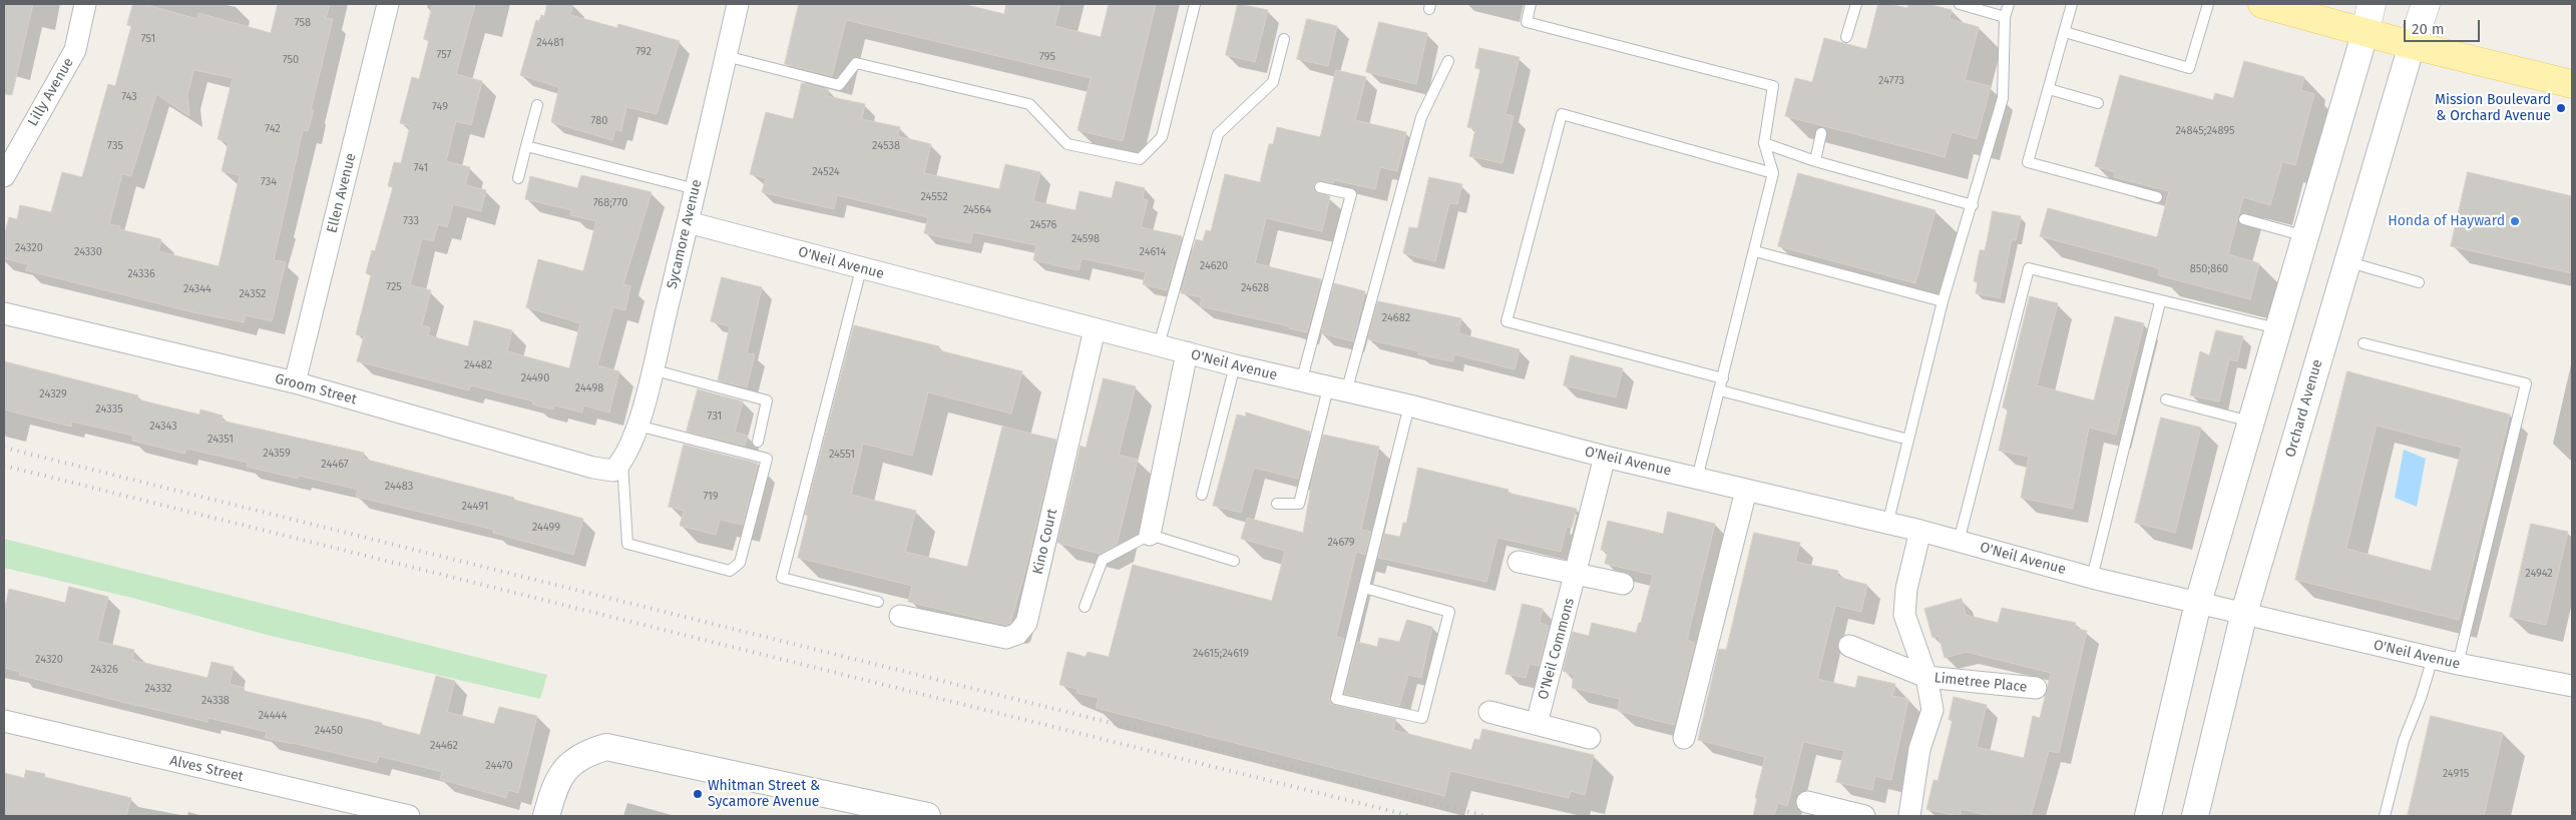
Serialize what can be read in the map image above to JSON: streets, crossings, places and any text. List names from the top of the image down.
{
  "streets": {
    "main road": ["Orchard Avenue"],
    "street": [
      "Lilly Avenue",
      "Ellen Avenue",
      "Sycamore Avenue",
      "O'Neil Avenue",
      "Groom Street",
      "Kino Court",
      "O'Neil Commons",
      "Limetree Place",
      "Alves Street"
    ]
  },
  "crossings": [
    ["Ellen Avenue", "Groom Street"],
    ["Sycamore Avenue", "O'Neil Avenue"],
    ["Sycamore Avenue", "Groom Street"],
    ["O'Neil Avenue", "Orchard Avenue"],
    ["O'Neil Avenue", "Kino Court"],
    ["O'Neil Avenue", "O'Neil Commons"]
  ],
  "places": ["Mission Boulevard & Orchard Avenue", "Honda of Hayward", "Whitman Street & Sycamore Avenue"],
  "house_numbers": [
    "758",
    "751",
    "24481",
    "792",
    "757",
    "795",
    "750",
    "24773",
    "743",
    "749",
    "780",
    "742",
    "24845;24895",
    "735",
    "24538",
    "741",
    "24524",
    "734",
    "24552",
    "768;770",
    "24564",
    "733",
    "24576",
    "24598",
    "24320",
    "24330",
    "24614",
    "24620",
    "850;860",
    "24336",
    "725",
    "24628",
    "24344",
    "24352",
    "24682",
    "24482",
    "24490",
    "24498",
    "24329",
    "24335",
    "731",
    "24343",
    "24351",
    "24359",
    "24551",
    "24467",
    "24483",
    "719",
    "24491",
    "24499",
    "24679",
    "24942",
    "24615;24619",
    "24320",
    "24326",
    "24332",
    "24338",
    "24444",
    "24450",
    "24462",
    "24470",
    "24915"
  ],
  "scale_bar": "20 m"
}
